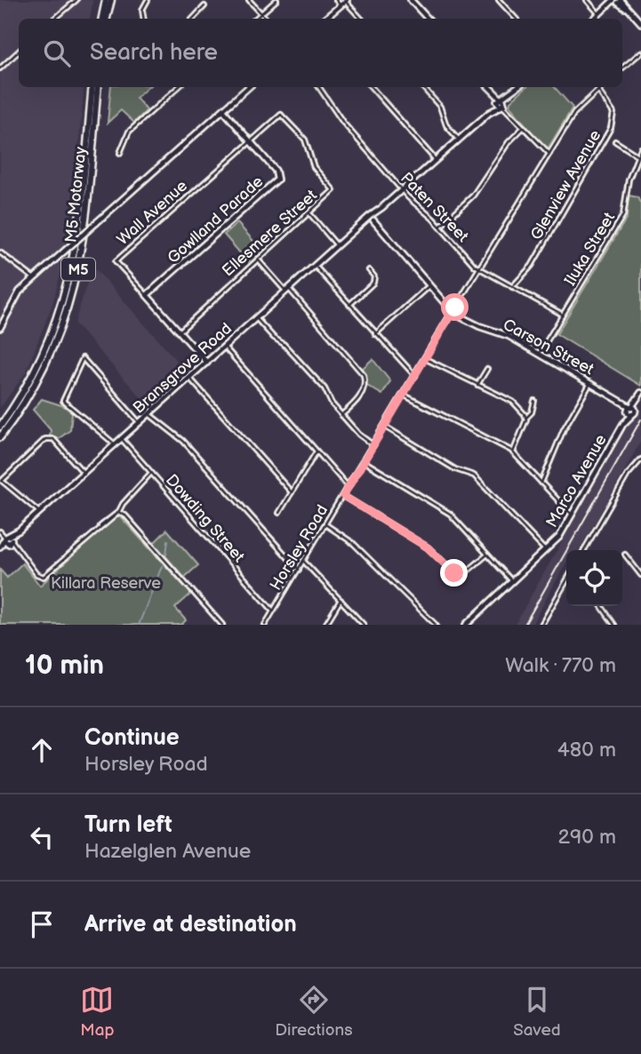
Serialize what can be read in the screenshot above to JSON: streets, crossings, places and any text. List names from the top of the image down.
{
  "streets": {
    "highway": ["M5 Motorway", "M5"],
    "main road": [
      "Wall Avenue",
      "Gowlland Parade",
      "Carson Street",
      "Bransgrove Road",
      "Marco Avenue"
    ],
    "street": [
      "Glenview Avenue",
      "Paten Street",
      "Ellesmere Street",
      "Iluka Street",
      "Dowding Street",
      "Horsley Road"
    ]
  },
  "crossings": [
    ["Glenview Avenue", "Paten Street"],
    ["Glenview Avenue", "Horsley Road"],
    ["Paten Street", "Iluka Street"],
    ["Paten Street", "Horsley Road"],
    ["Wall Avenue", "Gowlland Parade"],
    ["Wall Avenue", "Ellesmere Street"],
    ["Wall Avenue", "Bransgrove Road"],
    ["Gowlland Parade", "Ellesmere Street"],
    ["Iluka Street", "Carson Street"],
    ["Carson Street", "Bransgrove Road"],
    ["Carson Street", "Marco Avenue"],
    ["Carson Street", "Horsley Road"],
    ["Bransgrove Road", "Dowding Street"],
    ["Dowding Street", "Horsley Road"]
  ],
  "parks": ["Killara Reserve"],
  "page": {
    "search": "Search here",
    "heading": ["10 min", "Walk · 770 m"],
    "list": [
      ["Continue", "Horsley Road", "480 m"],
      ["Turn left", "Hazelglen Avenue", "290 m"],
      "Arrive at destination"
    ],
    "nav": ["Map", "Directions", "Saved"]
  }
}
